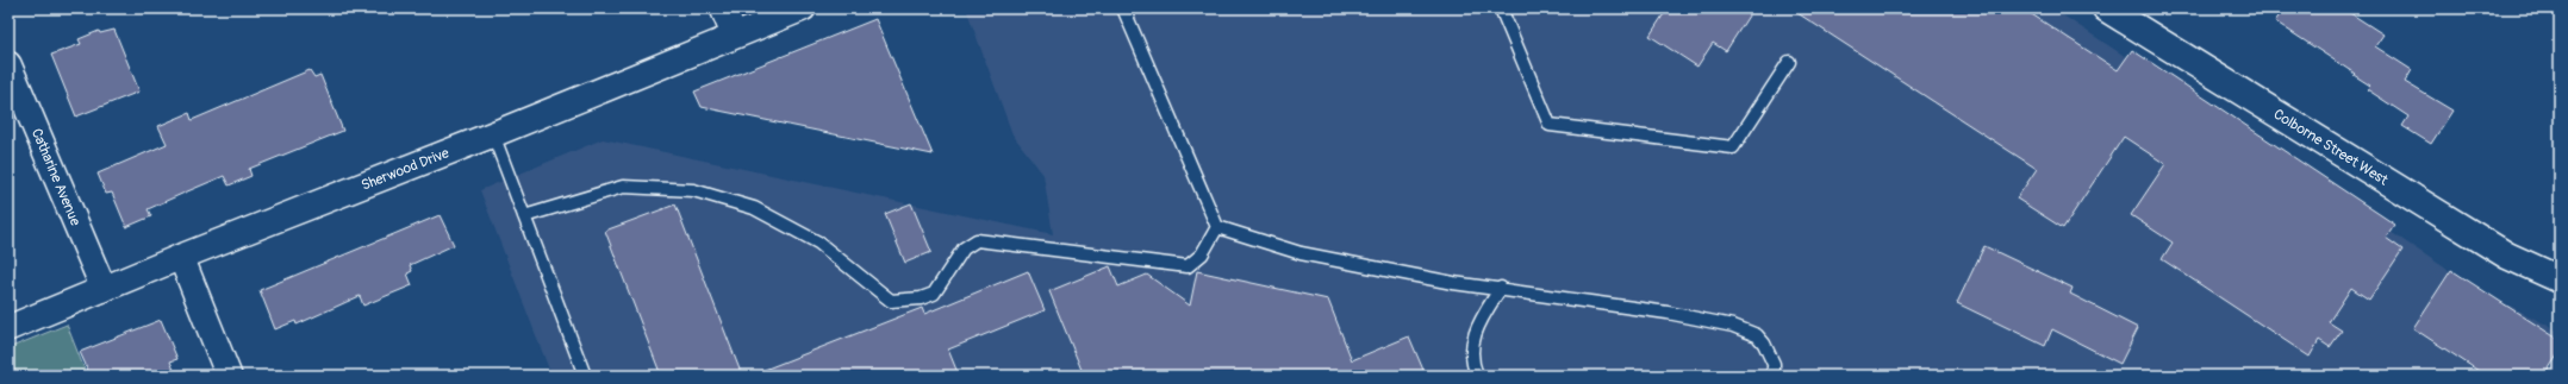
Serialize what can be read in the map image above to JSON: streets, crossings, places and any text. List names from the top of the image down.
{
  "streets": {
    "main road": ["Colborne Street West"],
    "street": ["Sherwood Drive", "Catharine Avenue"]
  },
  "crossings": [
    ["Sherwood Drive", "Catharine Avenue"]
  ]
}
